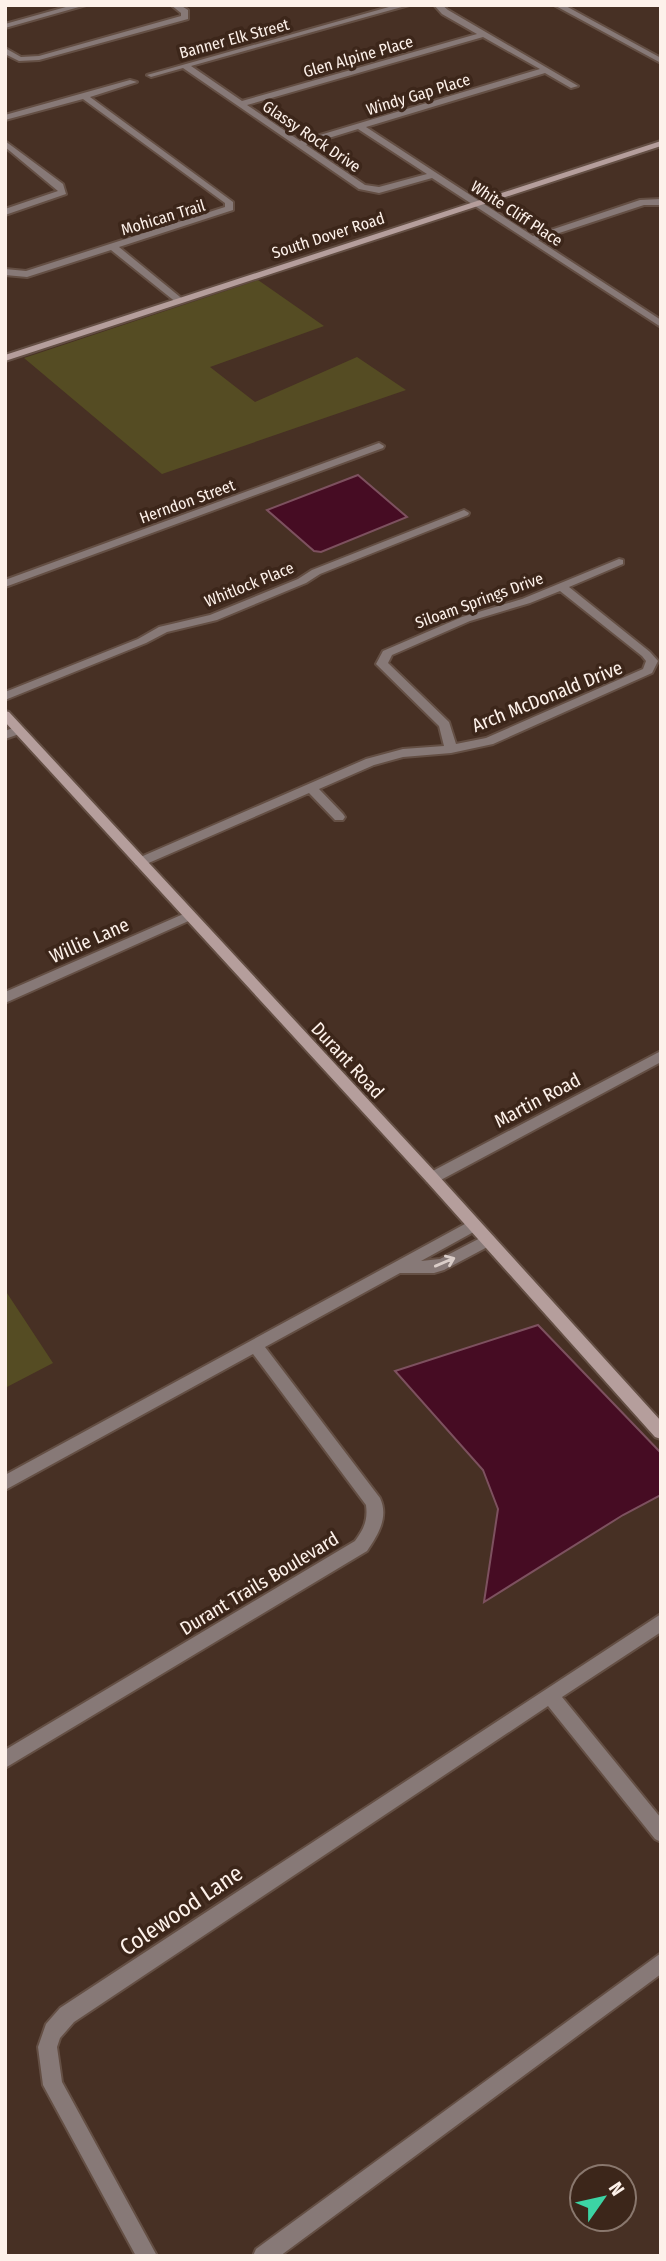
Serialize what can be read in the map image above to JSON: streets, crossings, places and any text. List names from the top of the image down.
{
  "streets": {
    "street": [
      "Banner Elk Street",
      "Glen Alpine Place",
      "Windy Gap Place",
      "Glassy Rock Drive",
      "White Cliff Place",
      "Mohican Trail",
      "South Dover Road",
      "Herndon Street",
      "Whitlock Place",
      "Siloam Springs Drive",
      "Arch McDonald Drive",
      "Willie Lane",
      "Durant Road",
      "Martin Road",
      "Durant Trails Boulevard",
      "Colewood Lane"
    ]
  },
  "crossings": [
    ["Banner Elk Street", "Glassy Rock Drive"],
    ["Glen Alpine Place", "Glassy Rock Drive"],
    ["Windy Gap Place", "Glassy Rock Drive"],
    ["Windy Gap Place", "White Cliff Place"],
    ["Glassy Rock Drive", "White Cliff Place"],
    ["White Cliff Place", "South Dover Road"],
    ["Siloam Springs Drive", "Arch McDonald Drive"],
    ["Arch McDonald Drive", "Durant Road"],
    ["Willie Lane", "Durant Road"],
    ["Durant Road", "Martin Road"]
  ],
  "north": "top right"
}
